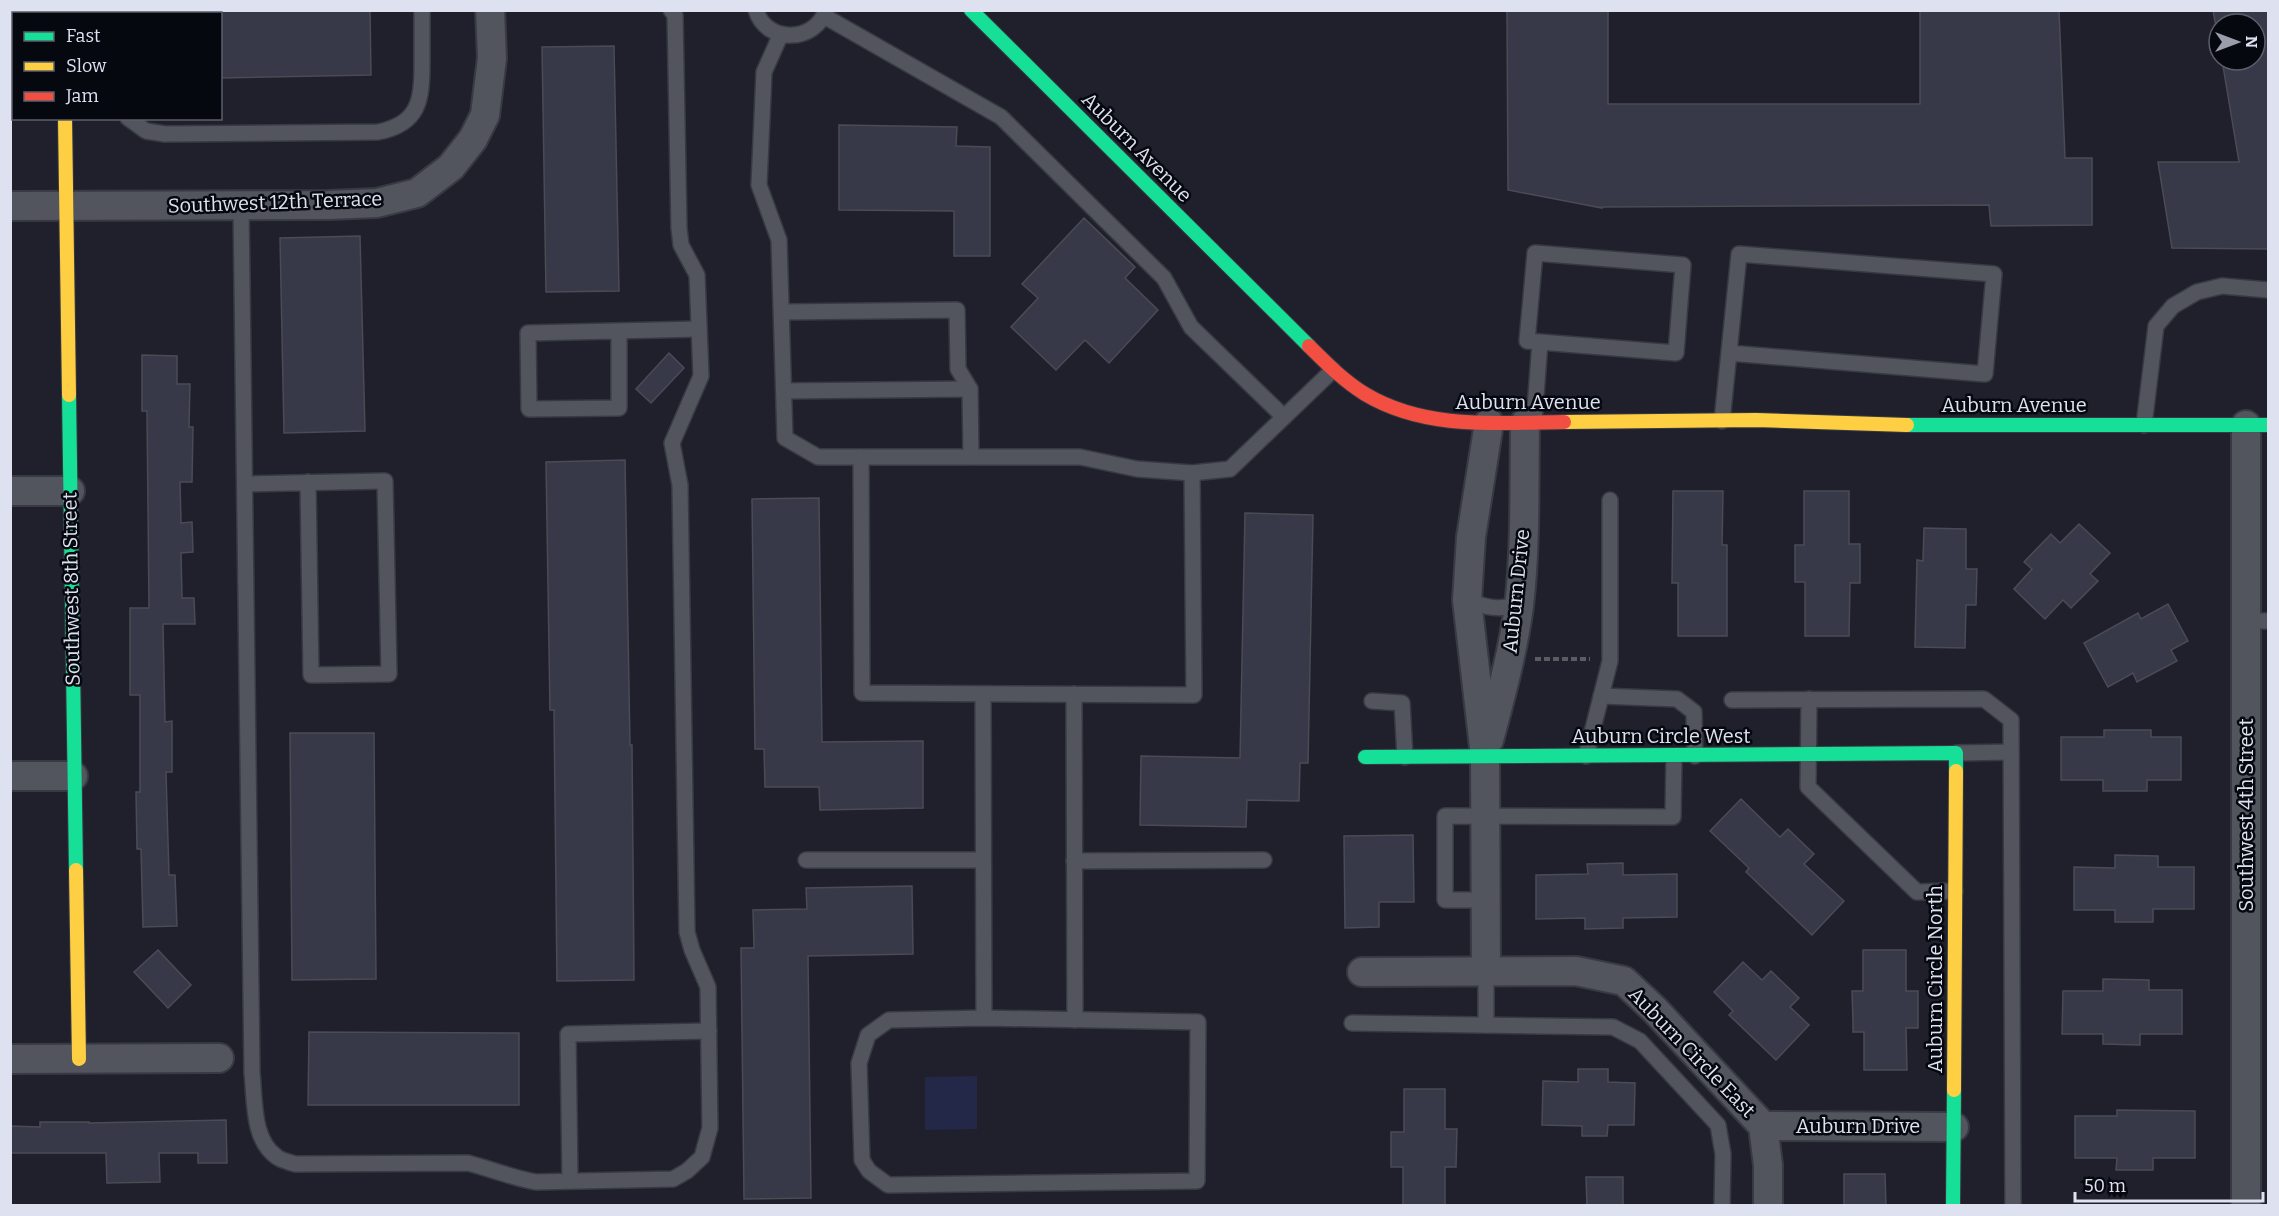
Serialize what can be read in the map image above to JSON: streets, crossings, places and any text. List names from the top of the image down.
{
  "streets": {
    "street": [
      "Auburn Avenue",
      "Southwest 12th Terrace",
      "Southwest 8th Street",
      "Auburn Drive",
      "Auburn Circle West",
      "Southwest 4th Street",
      "Auburn Circle North",
      "Auburn Circle East"
    ]
  },
  "crossings": [
    ["Auburn Avenue", "Auburn Drive"],
    ["Auburn Avenue", "Southwest 4th Street"],
    ["Southwest 12th Terrace", "Southwest 8th Street"],
    ["Auburn Drive", "Auburn Circle West"],
    ["Auburn Drive", "Auburn Circle North"],
    ["Auburn Drive", "Auburn Circle East"],
    ["Auburn Circle West", "Auburn Circle North"]
  ],
  "legend": ["Fast", "Slow", "Jam"],
  "scale_bar": "50 m",
  "north": "right"
}
